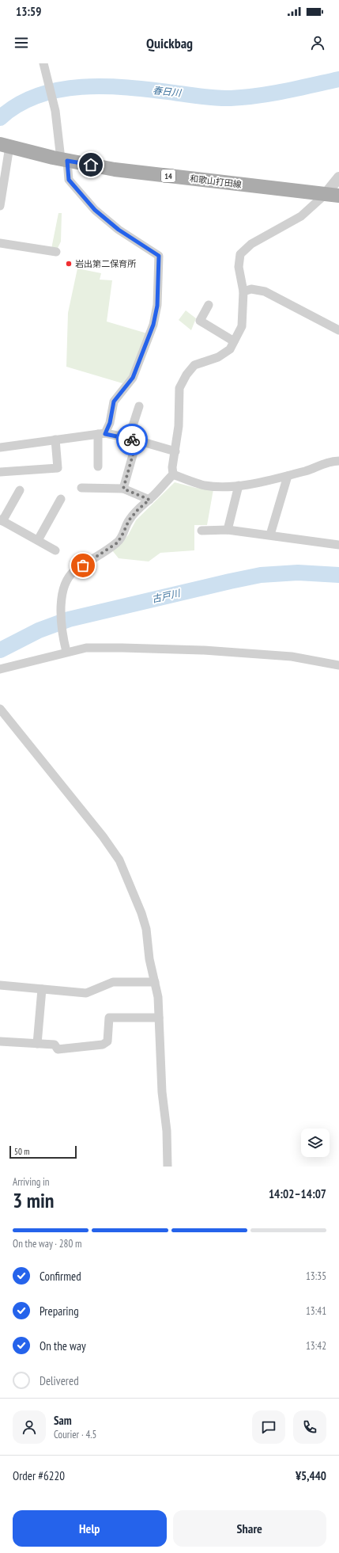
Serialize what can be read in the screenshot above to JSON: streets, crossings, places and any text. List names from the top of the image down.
{
  "streets": {
    "main road": ["14", "和歌山打田線"]
  },
  "water": ["春日川", "古戸川"],
  "places": ["岩出第二保育所"],
  "scale_bar": "50 m",
  "page": {
    "status": "13:59",
    "header": "Quickbag",
    "scale": "50 m",
    "heading": ["3 min", "Arriving in", "14:02–14:07"],
    "panel": [
      "Sam",
      "Courier · 4.5",
      "Order #6220",
      "¥5,440"
    ],
    "bar": "On the way · 280 m",
    "list": [
      ["Confirmed", "13:35"],
      ["Preparing", "13:41"],
      ["On the way", "13:42"],
      "Delivered"
    ],
    "buttons": ["Help", "Share"]
  }
}
